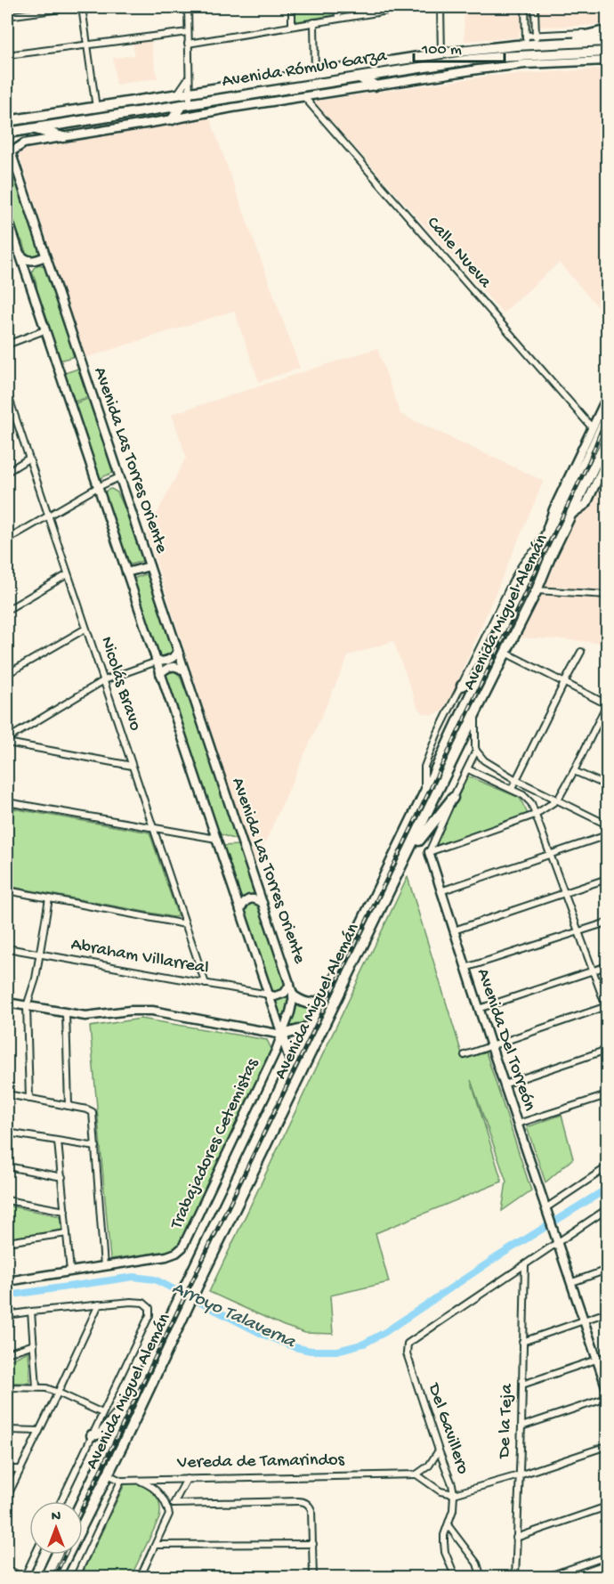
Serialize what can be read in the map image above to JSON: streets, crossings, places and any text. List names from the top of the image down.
{
  "streets": {
    "main road": ["Avenida Rómulo Garza", "Avenida Miguel Alemán"],
    "street": [
      "Calle Nueva",
      "Avenida Las Torres Oriente",
      "Nicolás Bravo",
      "Abraham Villarreal",
      "Avenida Del Torreón",
      "Trabajadores Cetemistas",
      "De la Teja",
      "Del Gavillero",
      "Vereda de Tamarindos"
    ]
  },
  "crossings": [
    ["Avenida Miguel Alemán", "Vereda de Tamarindos"],
    ["Nicolás Bravo", "Abraham Villarreal"],
    ["De la Teja", "Del Gavillero"]
  ],
  "water": ["Arroyo Talaverna"],
  "scale_bar": "100 m",
  "north": "top"
}
